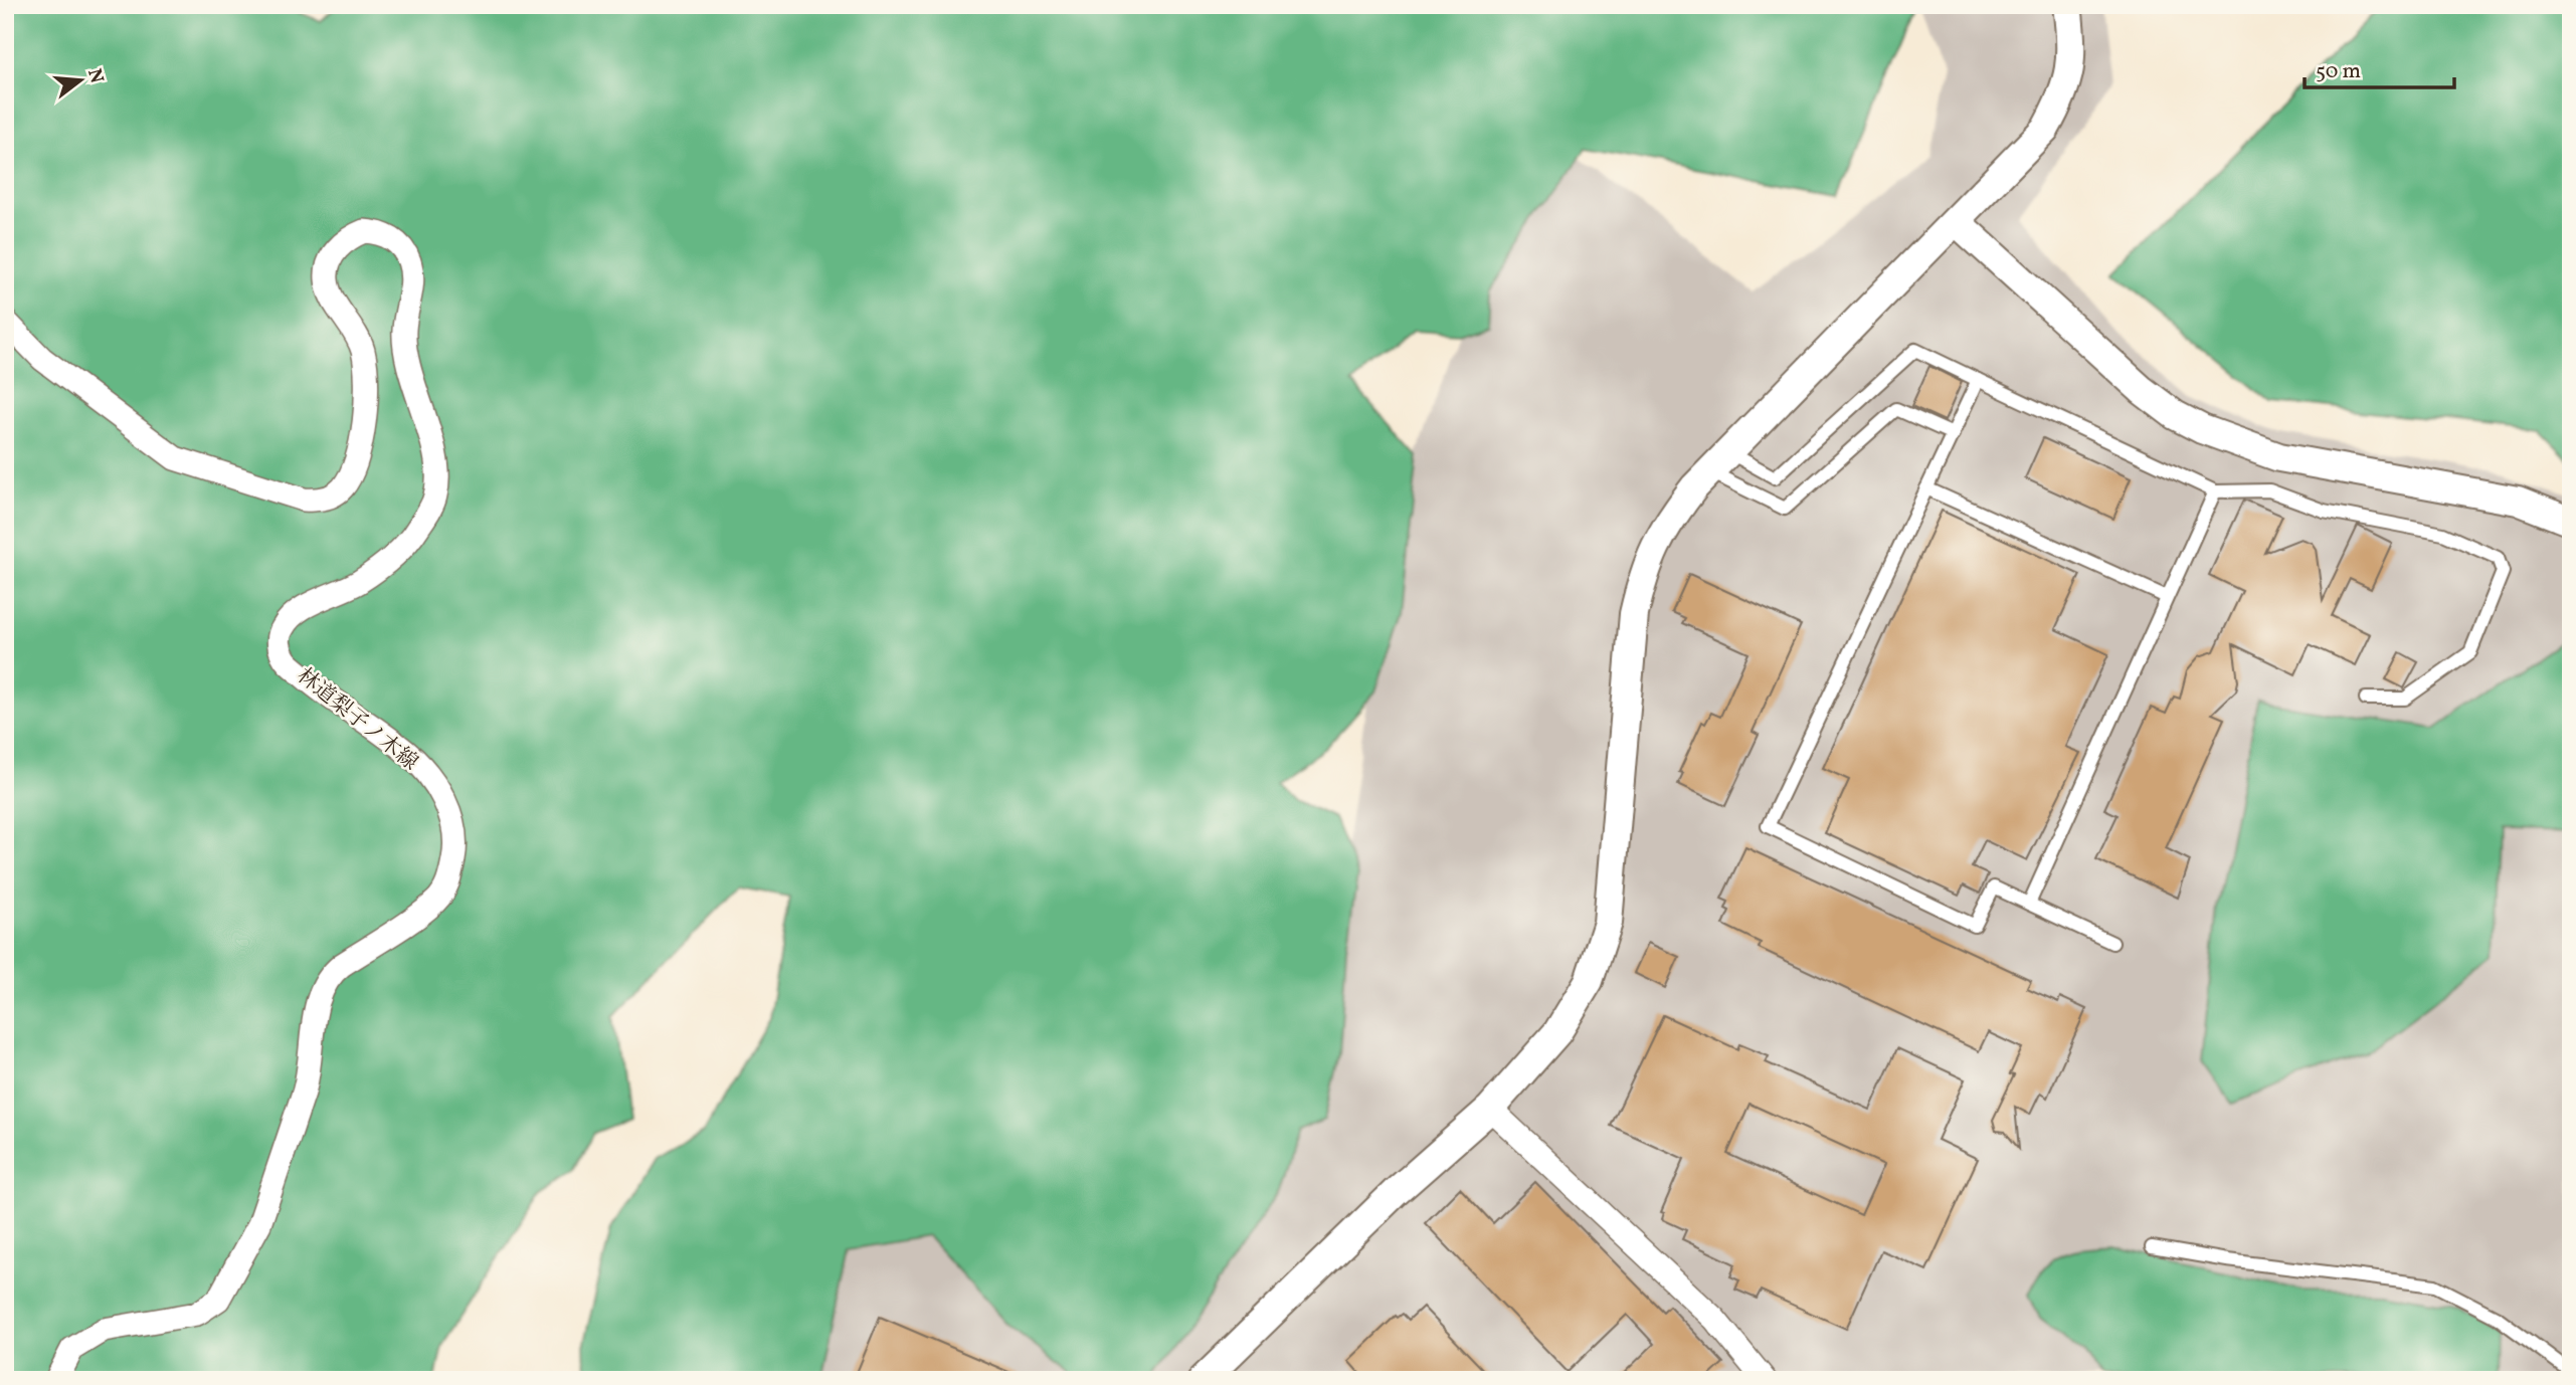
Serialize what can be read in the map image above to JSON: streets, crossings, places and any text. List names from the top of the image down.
{
  "streets": {
    "street": ["林道梨子ノ木線"]
  },
  "scale_bar": "50 m",
  "north": "right"
}
